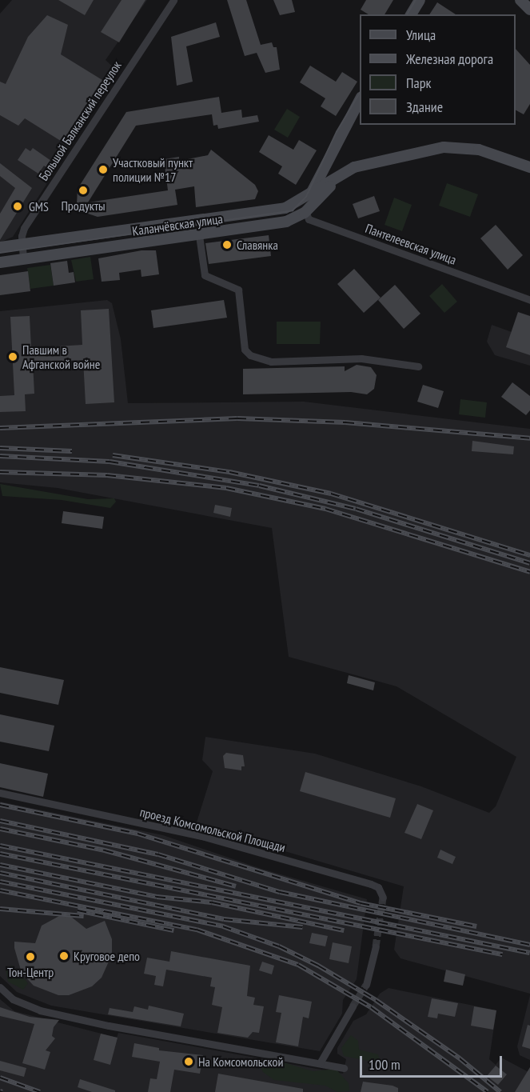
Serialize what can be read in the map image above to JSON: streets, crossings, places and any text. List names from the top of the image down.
{
  "streets": {
    "main road": ["Каланчёвская улица"],
    "street": ["Большой Балканский переулок", "Пантелеевская улица", "проезд Комсомольской Площади"]
  },
  "crossings": [
    ["Большой Балканский переулок", "Каланчёвская улица"],
    ["Каланчёвская улица", "Пантелеевская улица"]
  ],
  "places": [
    "Участковый пункт полиции №17",
    "Продукты",
    "GMS",
    "Славянка",
    "Павшим в Афганской войне",
    "Круговое депо",
    "Тон-Центр",
    "На Комсомольской"
  ],
  "legend": [
    "Улица",
    "Железная дорога",
    "Парк",
    "Здание"
  ],
  "scale_bar": "100 m"
}
